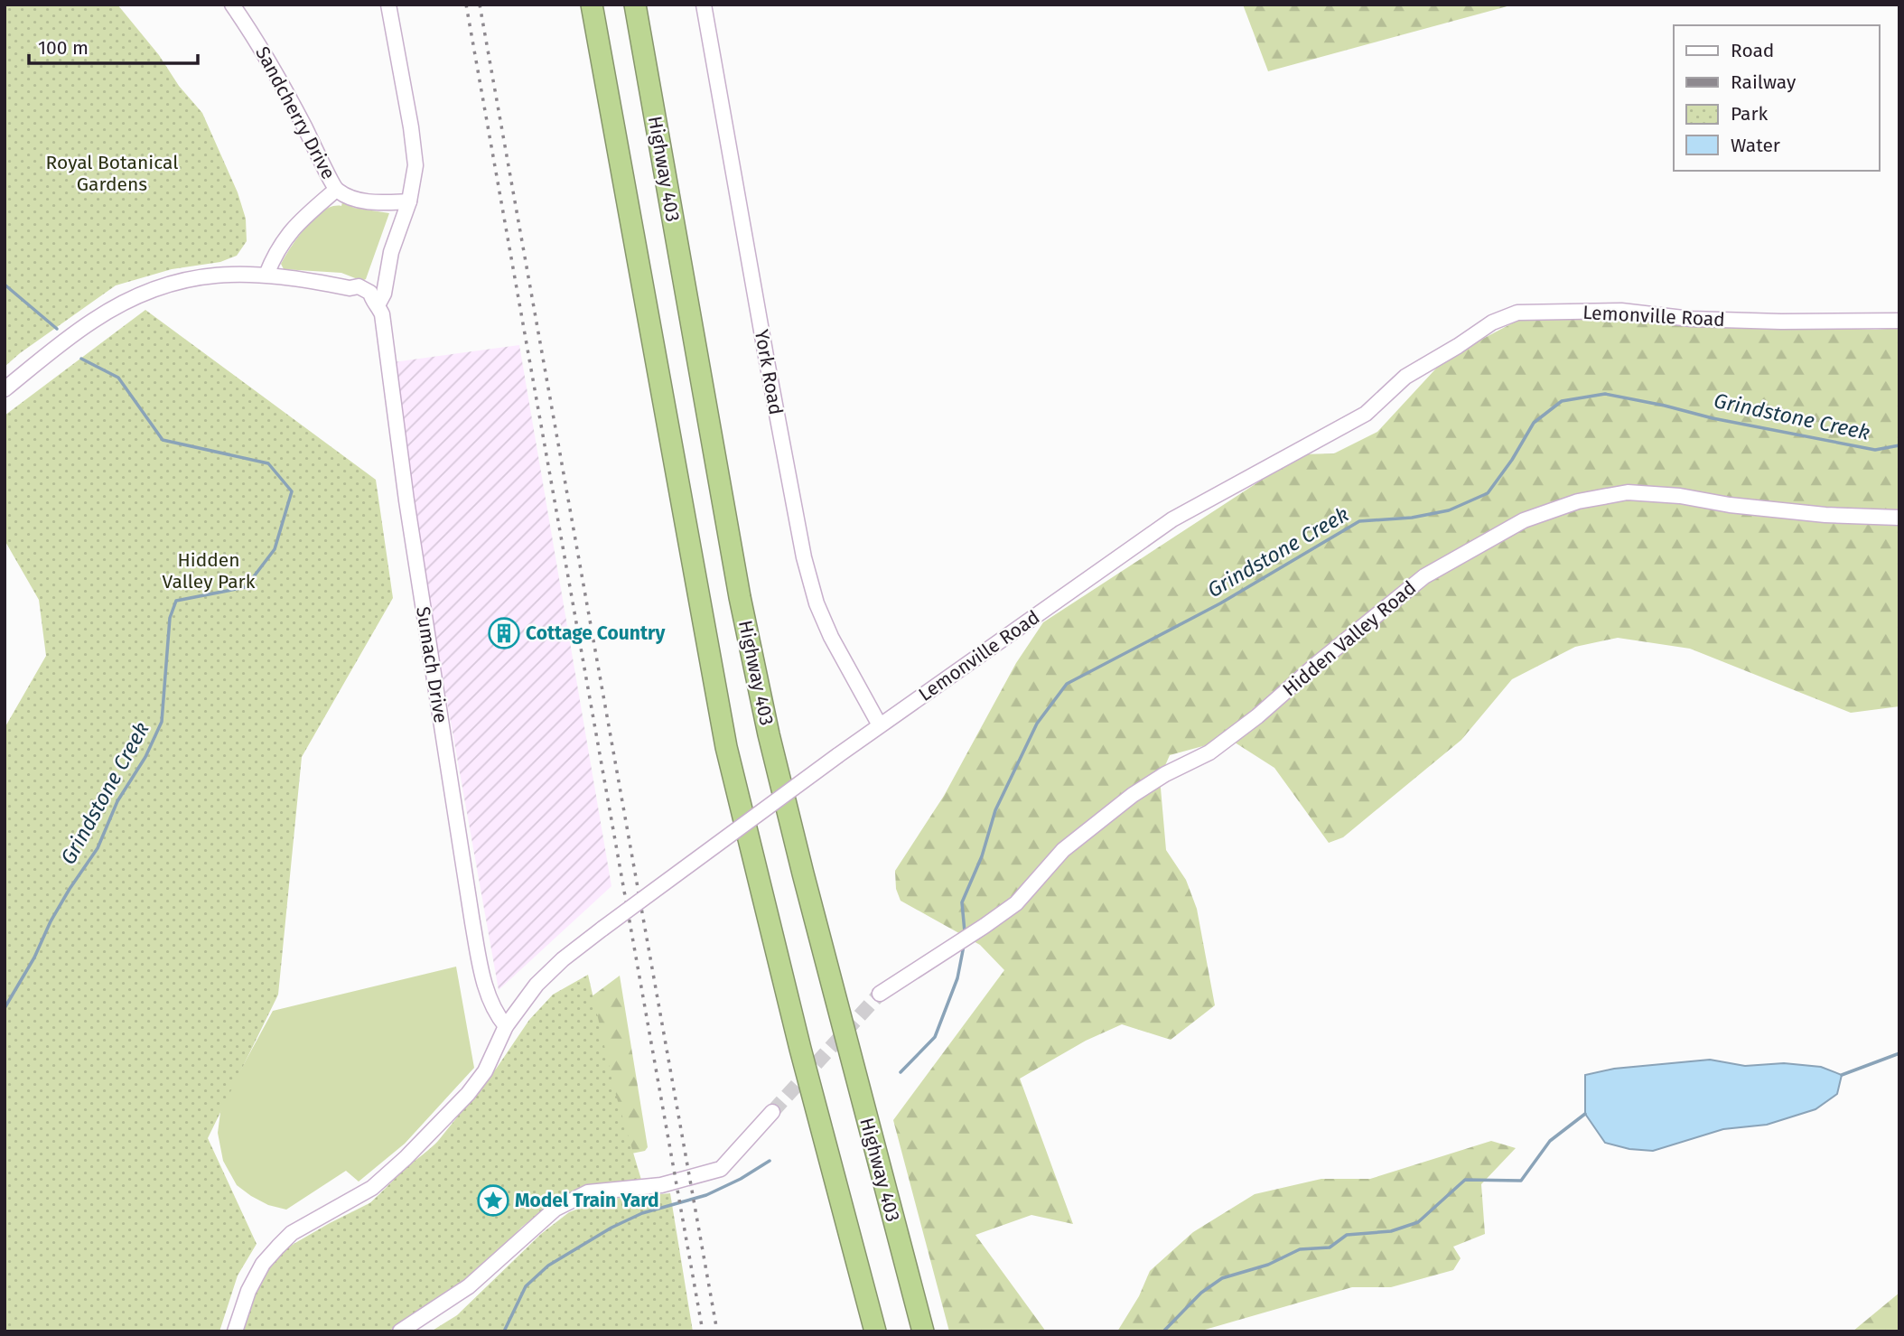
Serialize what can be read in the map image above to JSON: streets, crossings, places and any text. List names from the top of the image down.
{
  "streets": {
    "highway": ["Highway 403"],
    "street": [
      "Sandcherry Drive",
      "Lemonville Road",
      "York Road",
      "Hidden Valley Road",
      "Sumach Drive"
    ]
  },
  "crossings": [
    ["Lemonville Road", "York Road"],
    ["Lemonville Road", "Sumach Drive"]
  ],
  "water": ["Grindstone Creek"],
  "parks": ["Royal Botanical Gardens", "Hidden Valley Park"],
  "places": {
    "building": ["Cottage Country"],
    "place": ["Model Train Yard"]
  },
  "legend": [
    "Road",
    "Railway",
    "Park",
    "Water"
  ],
  "scale_bar": "100 m"
}
